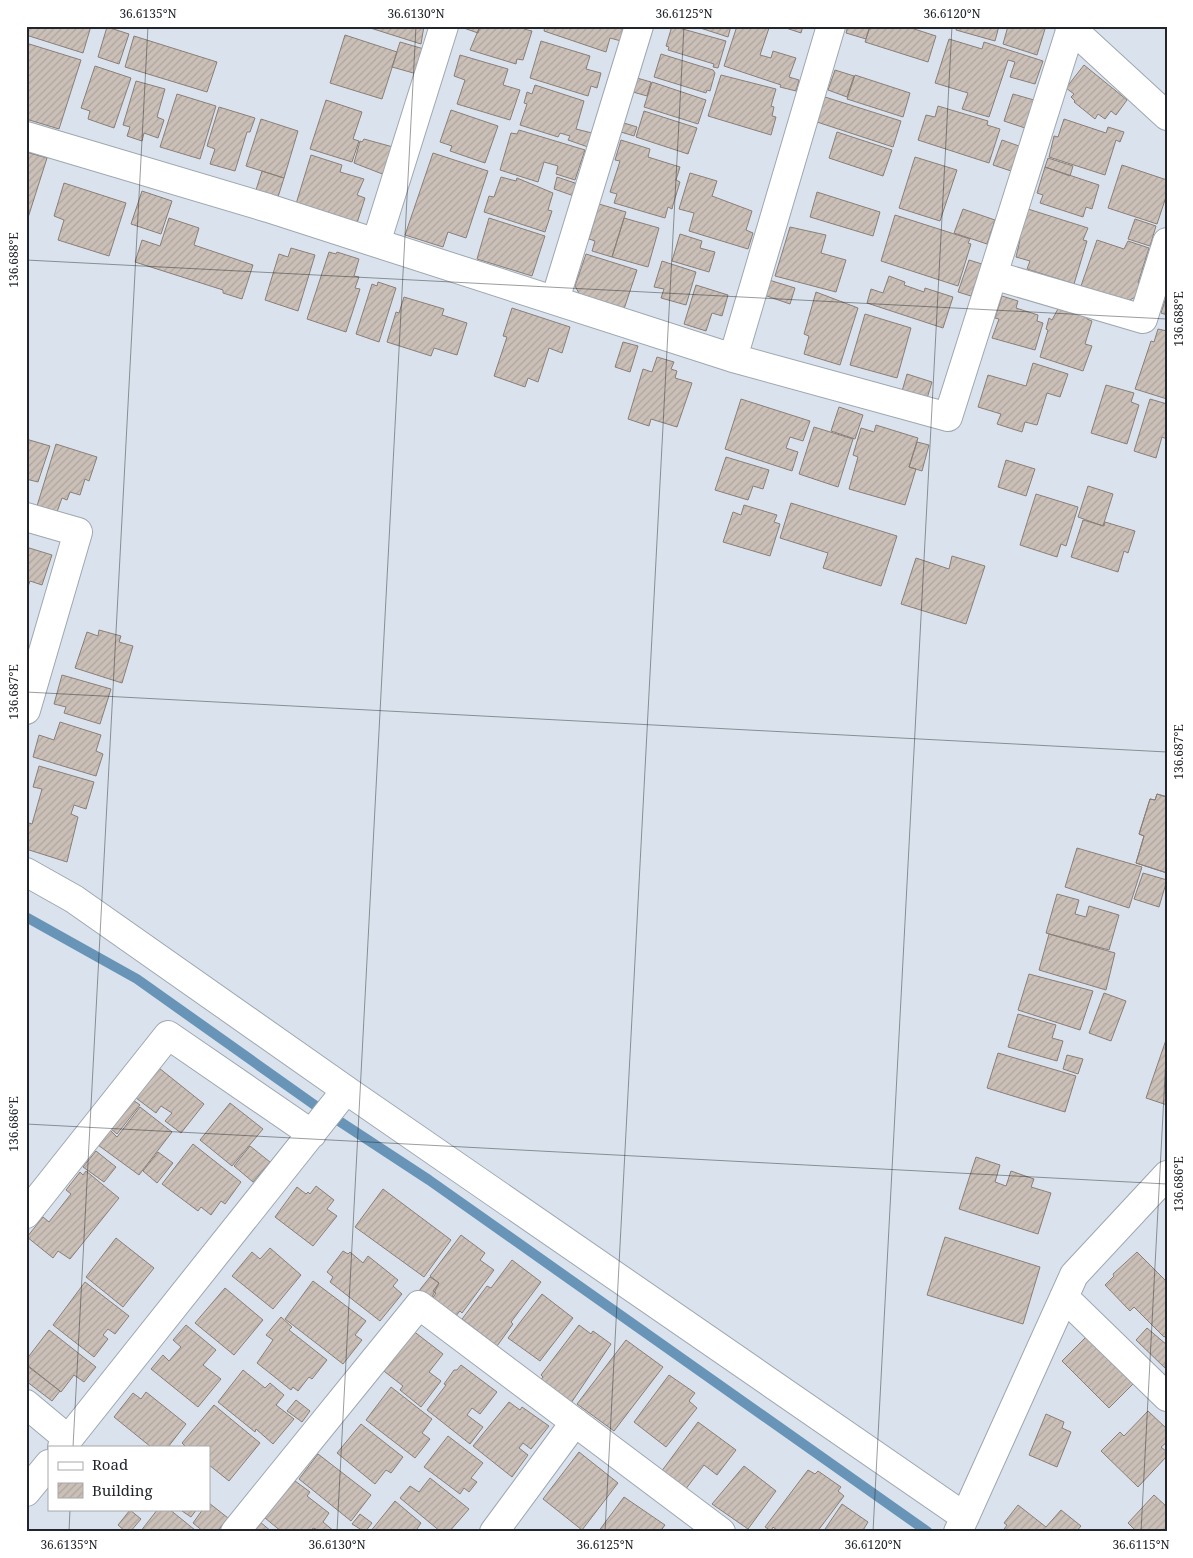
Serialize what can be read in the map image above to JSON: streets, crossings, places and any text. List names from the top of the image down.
{
  "legend": ["Road", "Building"],
  "coordinates": [
    "36.6135°N",
    "36.6130°N",
    "36.6125°N",
    "36.6120°N",
    "136.688°E",
    "136.687°E",
    "136.686°E",
    "36.6115°N"
  ]
}
